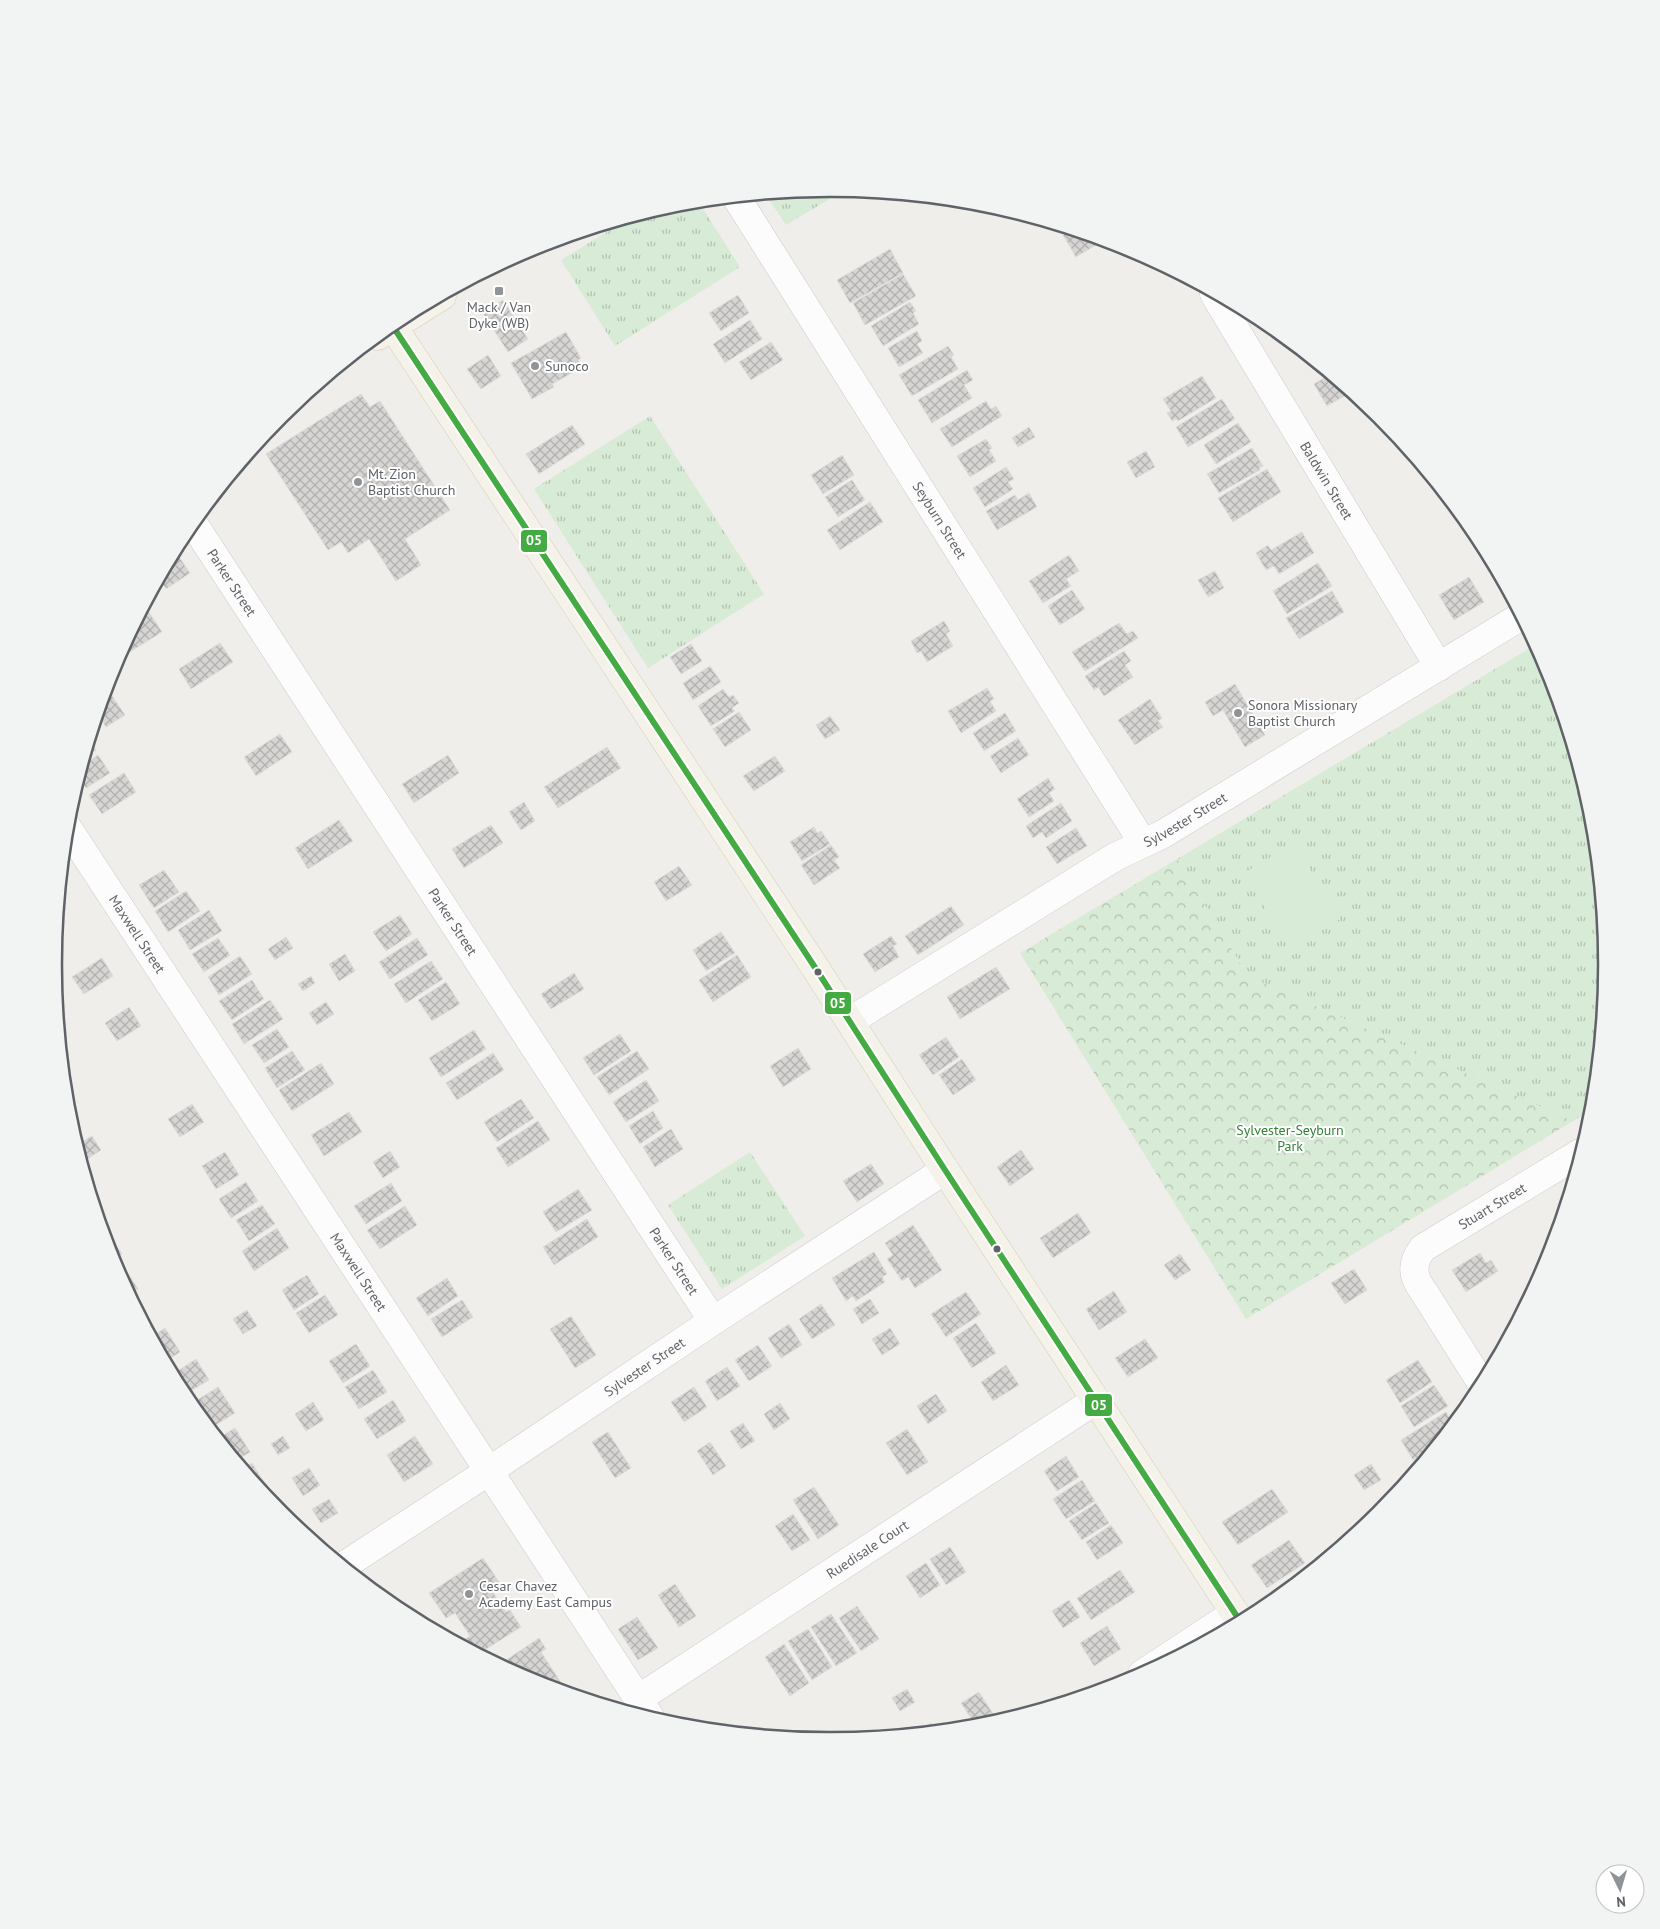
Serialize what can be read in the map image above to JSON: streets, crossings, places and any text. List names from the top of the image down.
{
  "streets": {
    "street": [
      "Baldwin Street",
      "Seyburn Street",
      "Parker Street",
      "Sylvester Street",
      "Maxwell Street",
      "Stuart Street",
      "Ruedisale Court"
    ]
  },
  "crossings": [
    ["Baldwin Street", "Sylvester Street"],
    ["Seyburn Street", "Sylvester Street"],
    ["Parker Street", "Sylvester Street"],
    ["Sylvester Street", "Maxwell Street"],
    ["Maxwell Street", "Ruedisale Court"]
  ],
  "parks": ["Sylvester-Seyburn Park"],
  "places": {
    "transit": ["Mack / Van Dyke (WB)"],
    "other": [
      "Sunoco",
      "Mt. Zion Baptist Church",
      "Sonora Missionary Baptist Church",
      "Cesar Chavez Academy East Campus"
    ]
  },
  "lines": ["transit line 05"],
  "north": "bottom"
}
